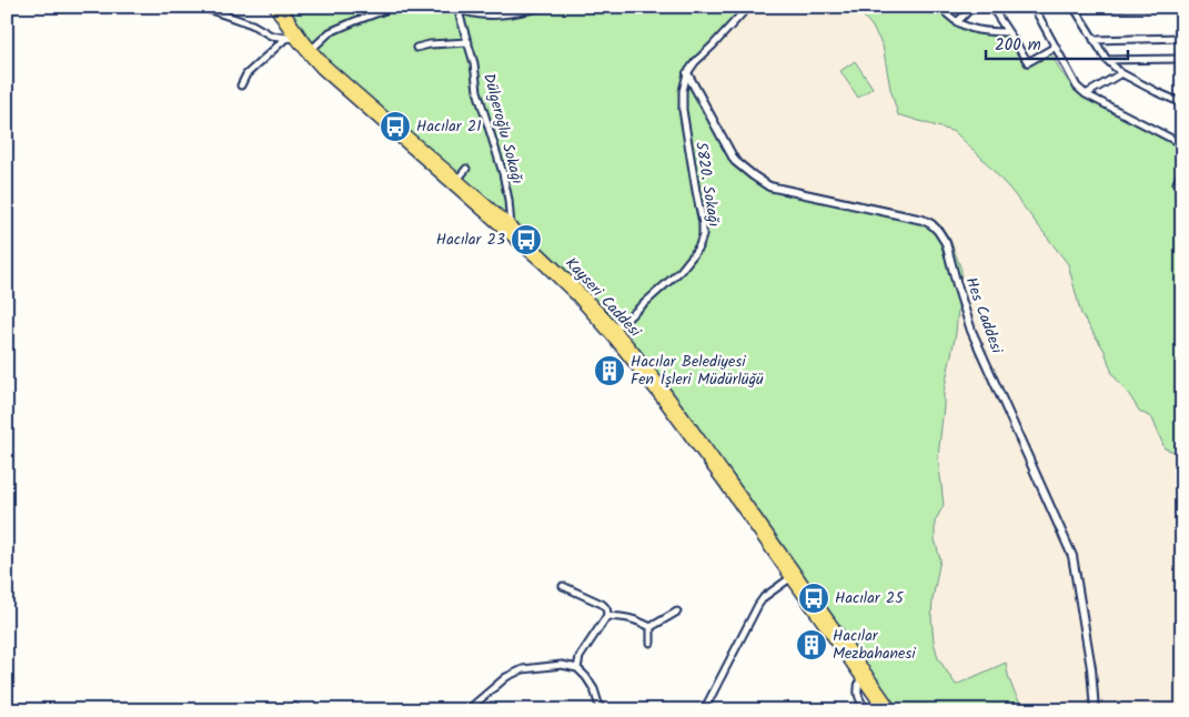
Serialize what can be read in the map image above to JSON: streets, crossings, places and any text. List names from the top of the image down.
{
  "streets": {
    "main road": ["Kayseri Caddesi"],
    "street": ["Dülgeroğlu Sokağı", "5820. Sokağı", "Hes Caddesi"]
  },
  "crossings": [
    ["Dülgeroğlu Sokağı", "Kayseri Caddesi"],
    ["5820. Sokağı", "Kayseri Caddesi"],
    ["5820. Sokağı", "Hes Caddesi"]
  ],
  "places": {
    "bus stop": ["Hacılar 21", "Hacılar 23", "Hacılar 25"],
    "building": ["Hacılar Belediyesi Fen İşleri Müdürlüğü", "Hacılar Mezbahanesi"]
  },
  "scale_bar": "200 m"
}
